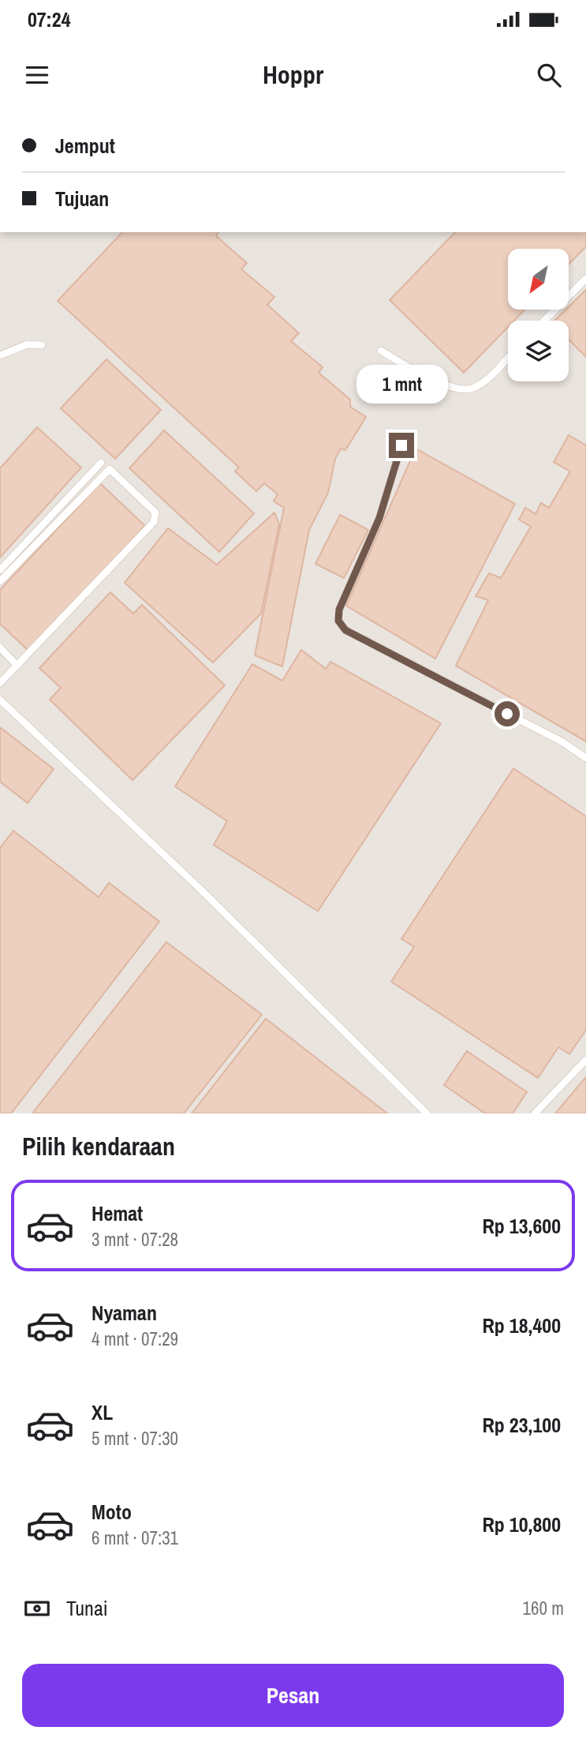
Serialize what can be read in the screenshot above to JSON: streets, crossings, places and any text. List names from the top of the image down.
{
  "north": "bottom left",
  "page": {
    "status": "07:24",
    "header": "Hoppr",
    "banner": ["Jemput", "Tujuan"],
    "bubble": "1 mnt",
    "heading": "Pilih kendaraan",
    "list": [
      {
        "name": "Hemat",
        "note": "3 mnt · 07:28",
        "value": "Rp 13,600"
      },
      {
        "name": "Nyaman",
        "note": "4 mnt · 07:29",
        "value": "Rp 18,400"
      },
      {
        "name": "XL",
        "note": "5 mnt · 07:30",
        "value": "Rp 23,100"
      },
      {
        "name": "Moto",
        "note": "6 mnt · 07:31",
        "value": "Rp 10,800"
      }
    ],
    "pay": ["Tunai", "160 m"],
    "buttons": "Pesan"
  }
}
